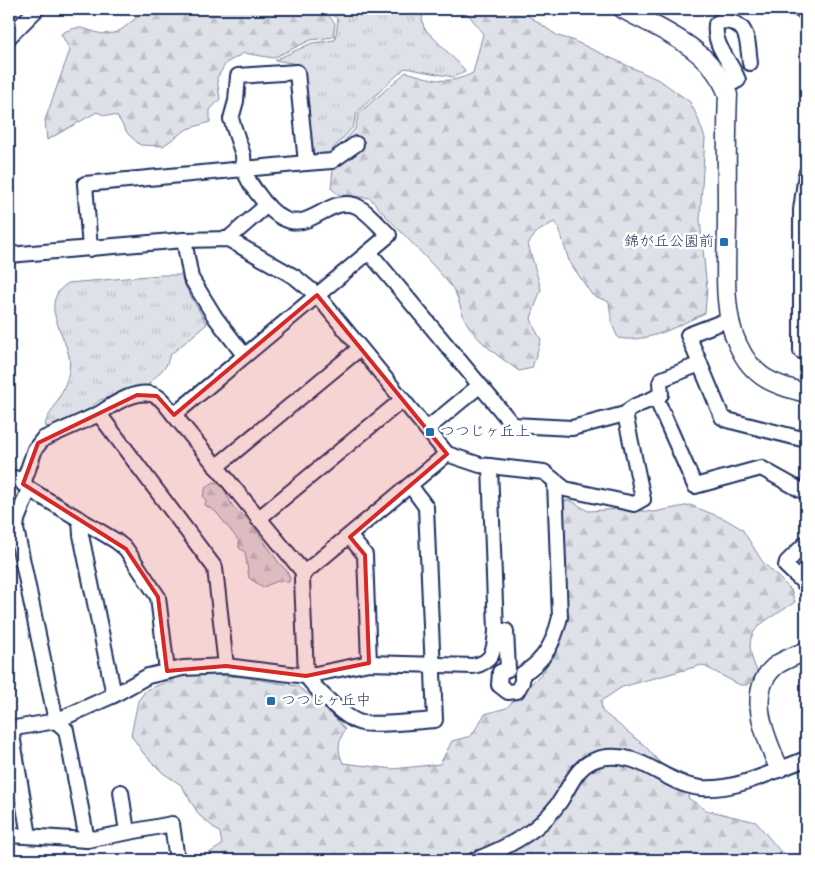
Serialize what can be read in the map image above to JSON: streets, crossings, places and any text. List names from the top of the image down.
{
  "places": {
    "transit": ["錦が丘公園前", "つつじヶ丘上", "つつじヶ丘中"]
  }
}
